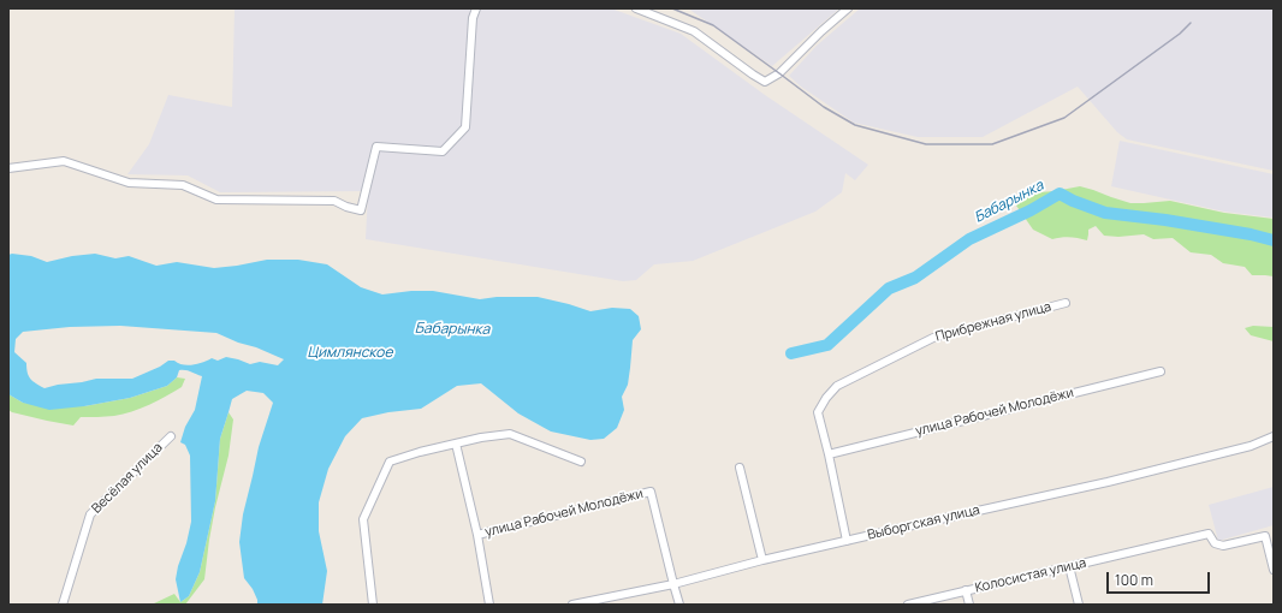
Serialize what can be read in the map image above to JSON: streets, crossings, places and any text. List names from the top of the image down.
{
  "streets": {
    "street": [
      "Прибрежная улица",
      "улица Рабочей Молодёжи",
      "Весёлая улица",
      "Выборгская улица",
      "Колосистая улица"
    ]
  },
  "crossings": [
    ["Прибрежная улица", "улица Рабочей Молодёжи"],
    ["Прибрежная улица", "Выборгская улица"],
    ["улица Рабочей Молодёжи", "Выборгская улица"]
  ],
  "water": ["Бабарынка", "Цимлянское"],
  "scale_bar": "100 m"
}
